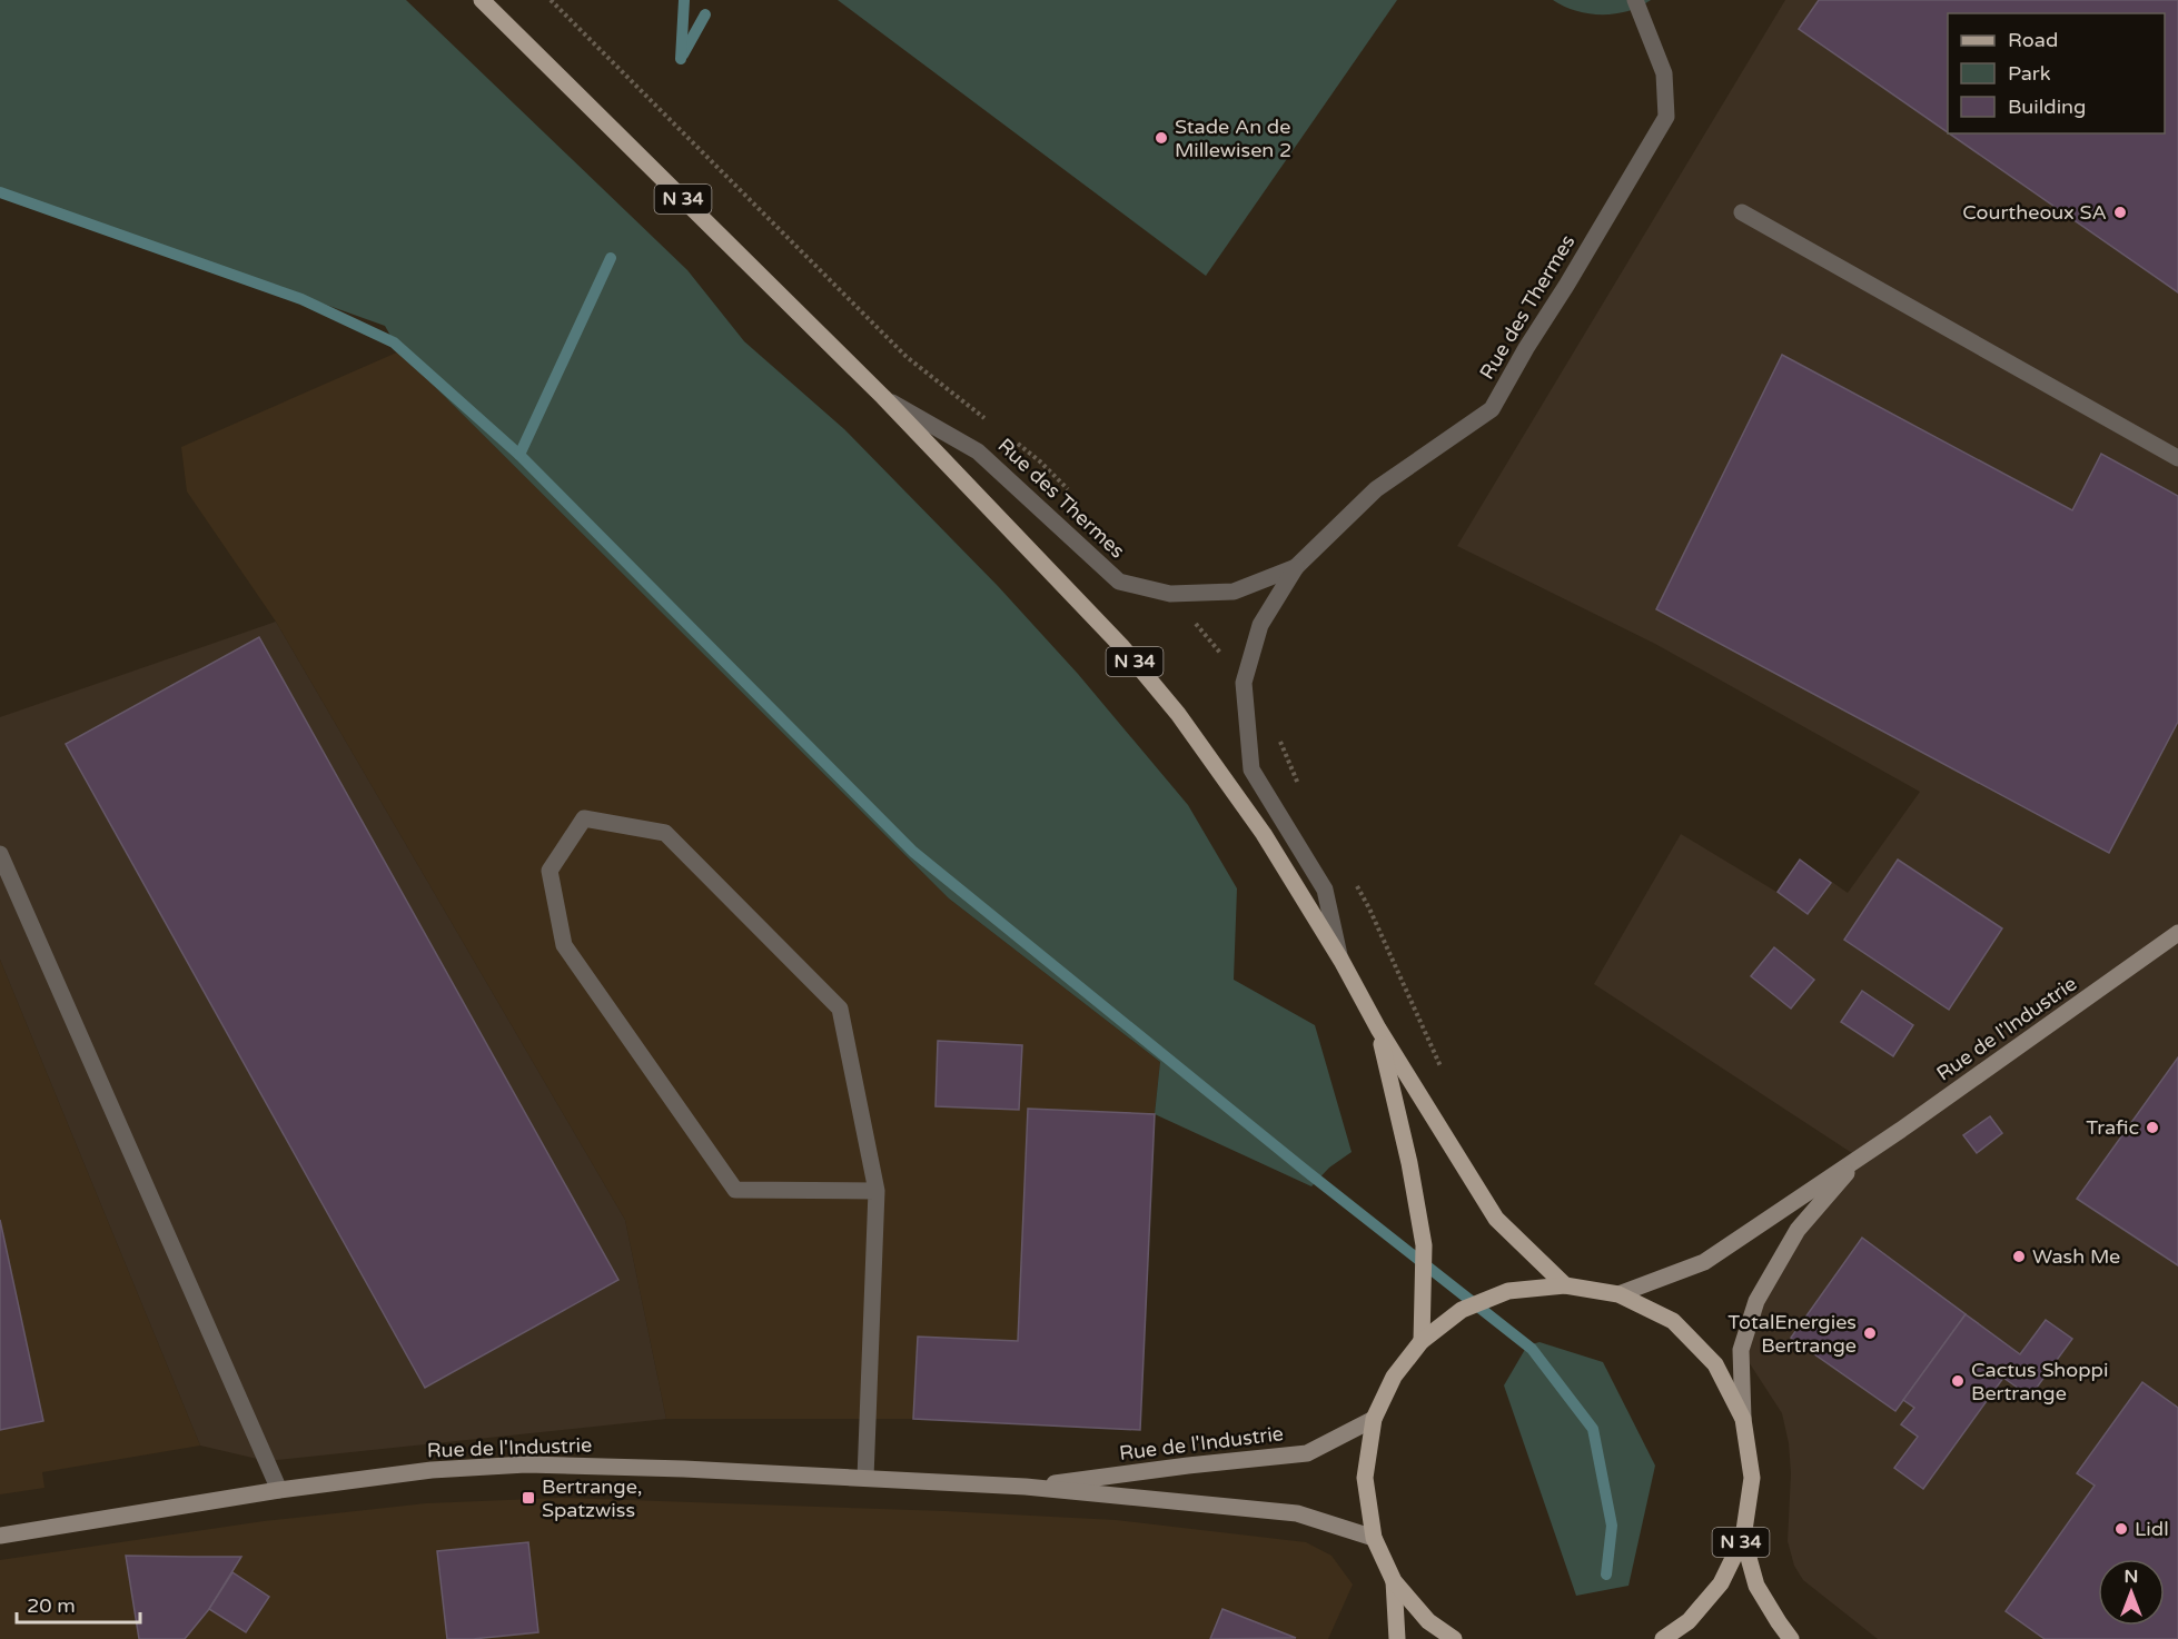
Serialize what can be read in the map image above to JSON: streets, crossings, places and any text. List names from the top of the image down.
{
  "streets": {
    "main road": ["N 34"],
    "street": ["Rue des Thermes", "Rue de l'Industrie"]
  },
  "crossings": [
    ["N 34", "Rue des Thermes"],
    ["N 34", "Rue de l'Industrie"]
  ],
  "places": {
    "other": [
      "Stade An de Millewisen 2",
      "Courtheoux SA",
      "Trafic",
      "Wash Me",
      "TotalEnergies Bertrange",
      "Cactus Shoppi Bertrange",
      "Lidl"
    ],
    "transit": ["Bertrange, Spatzwiss"]
  },
  "legend": ["Road", "Park", "Building"],
  "scale_bar": "20 m",
  "north": "top"
}
